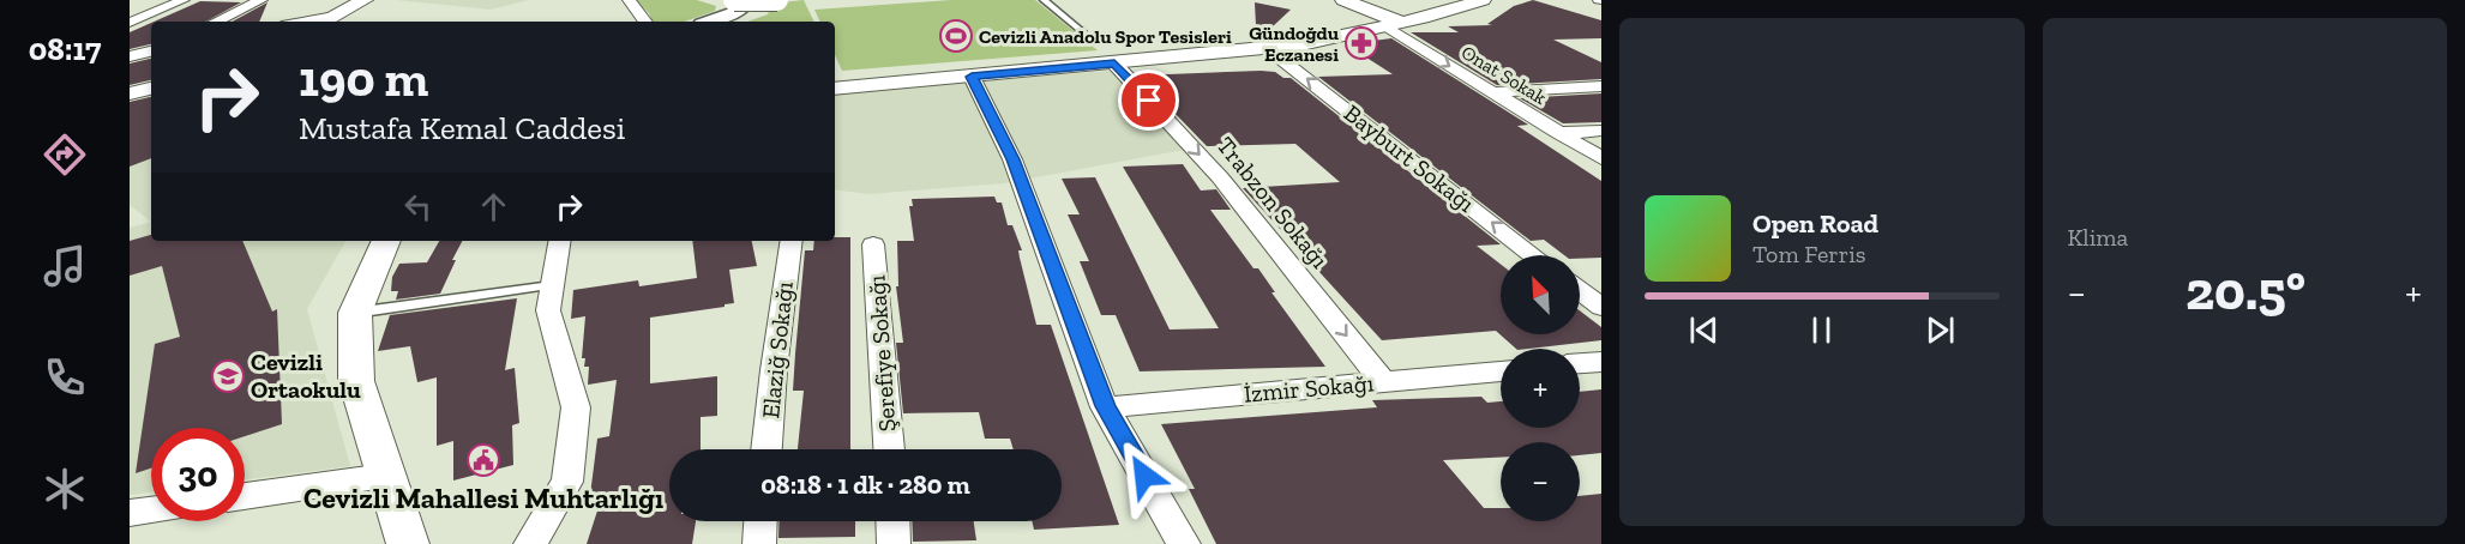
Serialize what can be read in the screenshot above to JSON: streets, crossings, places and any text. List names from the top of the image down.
{
  "streets": {
    "street": [
      "Onat Sokak",
      "Bayburt Sokağı",
      "Trabzon Sokağı",
      "Elaziğ Sokağı",
      "Şerefiye Sokağı",
      "İzmir Sokağı"
    ]
  },
  "crossings": [
    ["Trabzon Sokağı", "İzmir Sokağı"]
  ],
  "one_way": ["Onat Sokak"],
  "places": {
    "sports": ["Cevizli Anadolu Spor Tesisleri"],
    "pharmacy": ["Gündoğdu Eczanesi"],
    "school or university": ["Cevizli Ortaokulu"],
    "public building": ["Cevizli Mahallesi Muhtarlığı"]
  },
  "north": "top left",
  "page": {
    "tabs": "08:17",
    "tile": "Klima",
    "turn": ["190 m", "Mustafa Kemal Caddesi"],
    "song": ["Open Road", "Tom Ferris"],
    "map_buttons": ["+", "−"],
    "heat": ["−", "20.5°", "+"],
    "limit": "30",
    "trip": "08:18 · 1 dk · 280 m"
  }
}
